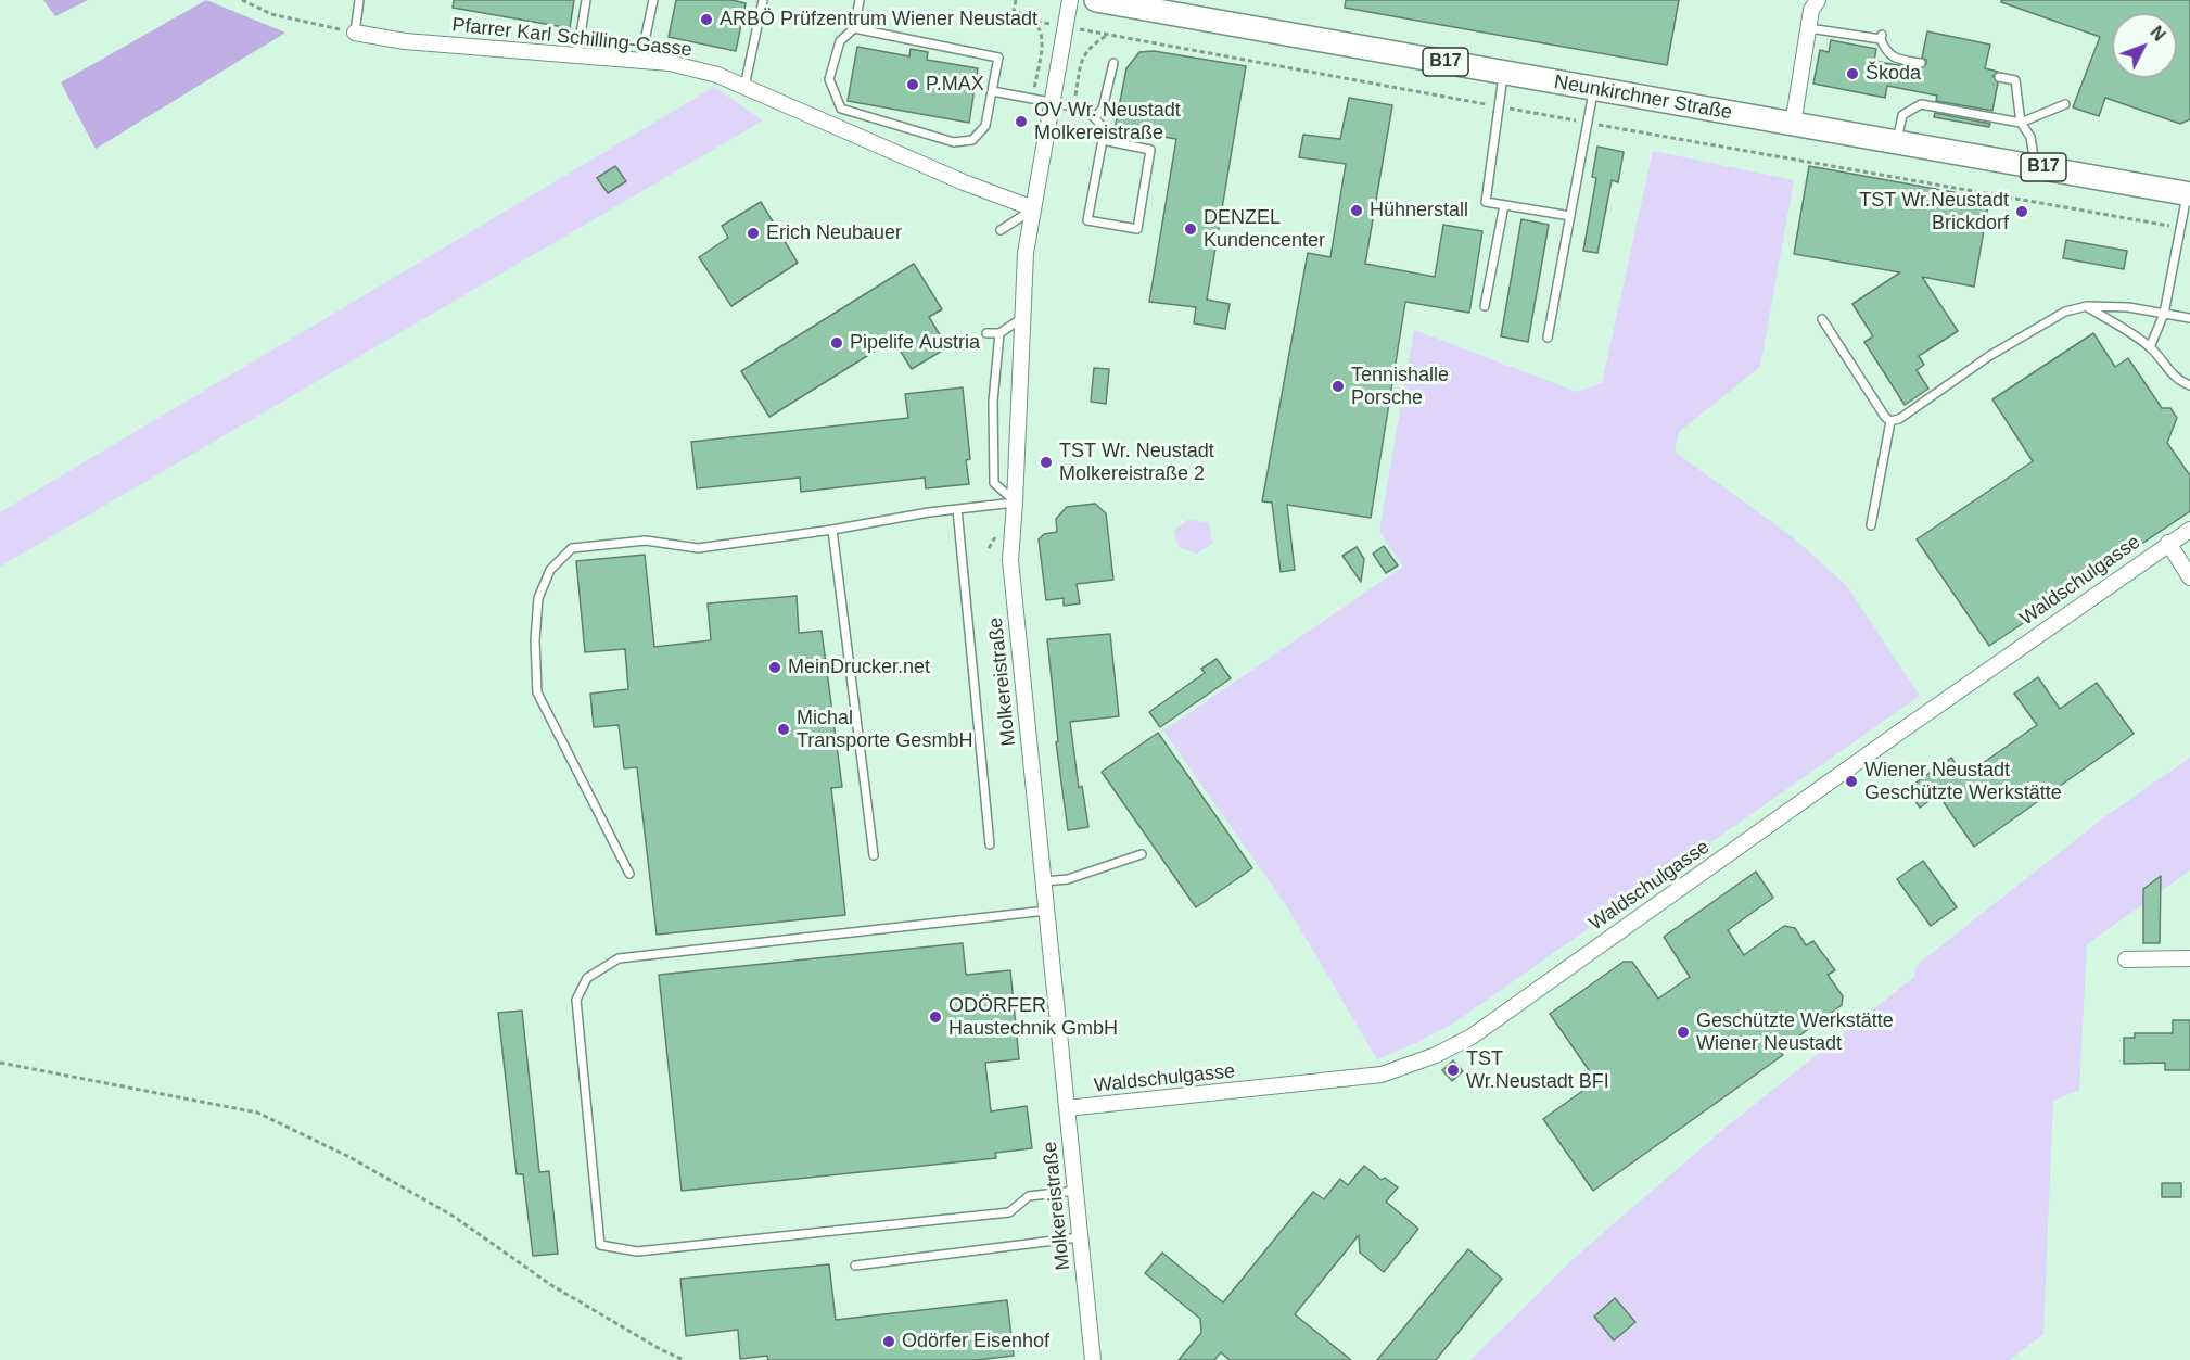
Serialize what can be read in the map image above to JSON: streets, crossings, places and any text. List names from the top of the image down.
{
  "streets": {
    "main road": ["B17", "Neunkirchner Straße"],
    "street": ["Pfarrer Karl Schilling-Gasse", "Waldschulgasse", "Molkereistraße"]
  },
  "crossings": [
    ["Pfarrer Karl Schilling-Gasse", "Molkereistraße"],
    ["Waldschulgasse", "Molkereistraße"]
  ],
  "places": [
    "ARBÖ Prüfzentrum Wiener Neustadt",
    "Škoda",
    "P.MAX",
    "OV Wr. Neustadt Molkereistraße",
    "Hühnerstall",
    "TST Wr.Neustadt Brickdorf",
    "DENZEL Kundencenter",
    "Erich Neubauer",
    "Pipelife Austria",
    "Tennishalle Porsche",
    "TST Wr. Neustadt Molkereistraße 2",
    "MeinDrucker.net",
    "Michal Transporte GesmbH",
    "Wiener Neustadt Geschützte Werkstätte",
    "ODÖRFER Haustechnik GmbH",
    "Geschützte Werkstätte Wiener Neustadt",
    "TST Wr.Neustadt BFI",
    "Odörfer Eisenhof"
  ],
  "north": "top right"
}
